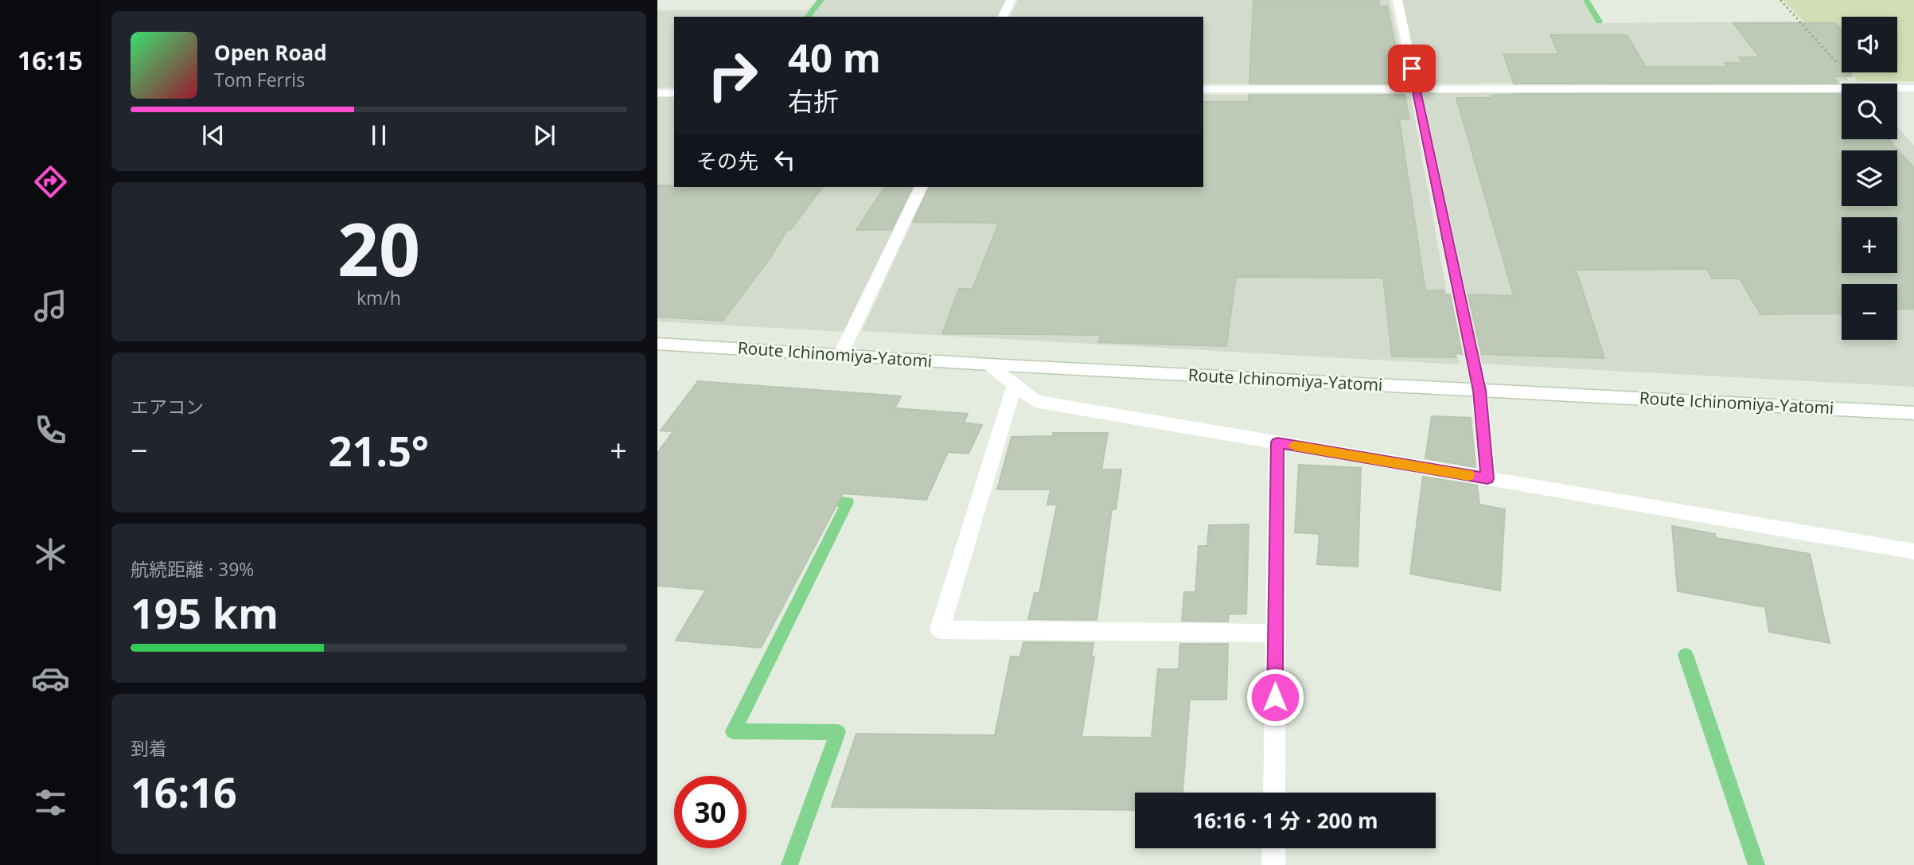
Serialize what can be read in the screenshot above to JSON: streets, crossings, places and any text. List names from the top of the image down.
{
  "streets": {
    "street": ["Route Ichinomiya-Yatomi"]
  },
  "page": {
    "tabs": "16:15",
    "map_buttons": ["+", "−"],
    "turn": ["40 m", "右折"],
    "song": ["Open Road", "Tom Ferris"],
    "then": "その先",
    "tile": [
      ["20", "km/h"],
      "エアコン",
      ["航続距離 · 39%", "195 km"],
      ["到着", "16:16"]
    ],
    "heat": ["−", "21.5°", "+"],
    "limit": "30",
    "trip": "16:16 · 1 分 · 200 m"
  }
}
